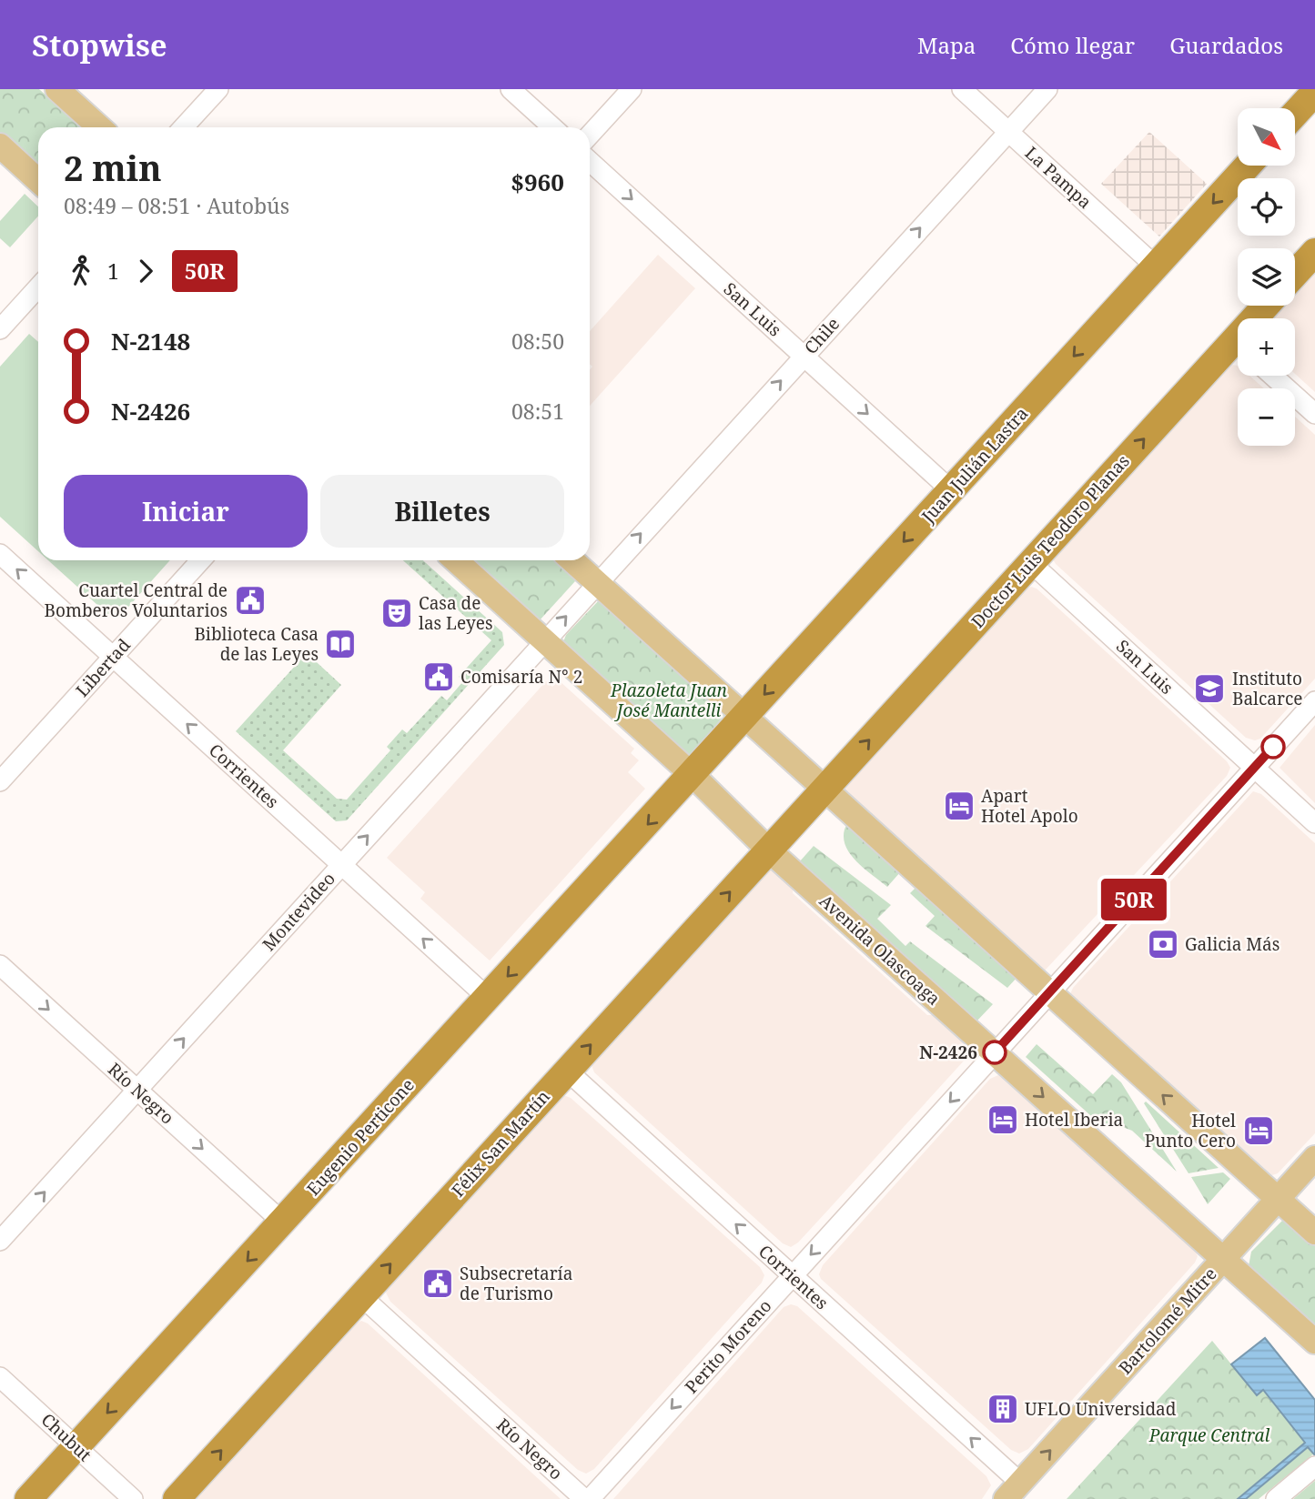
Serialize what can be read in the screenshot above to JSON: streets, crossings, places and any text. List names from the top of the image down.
{
  "streets": {
    "highway": [
      "Juan Julián Lastra",
      "Doctor Luis Teodoro Planas",
      "Eugenio Perticone",
      "Félix San Martín"
    ],
    "main road": ["Avenida Olascoaga", "Bartolomé Mitre"],
    "street": [
      "La Pampa",
      "San Luis",
      "Chile",
      "Libertad",
      "Corrientes",
      "Montevideo",
      "Río Negro",
      "Perito Moreno",
      "Chubut"
    ]
  },
  "crossings": [
    ["La Pampa", "Chile"],
    ["La Pampa", "Juan Julián Lastra"],
    ["San Luis", "Chile"],
    ["San Luis", "Juan Julián Lastra"],
    ["San Luis", "Doctor Luis Teodoro Planas"],
    ["San Luis", "Perito Moreno"],
    ["Chile", "Montevideo"],
    ["Juan Julián Lastra", "Avenida Olascoaga"],
    ["Juan Julián Lastra", "Eugenio Perticone"],
    ["Doctor Luis Teodoro Planas", "Félix San Martín"],
    ["Libertad", "Corrientes"],
    ["Corrientes", "Montevideo"],
    ["Corrientes", "Eugenio Perticone"],
    ["Corrientes", "Félix San Martín"],
    ["Corrientes", "Bartolomé Mitre"],
    ["Corrientes", "Perito Moreno"],
    ["Montevideo", "Avenida Olascoaga"],
    ["Montevideo", "Río Negro"],
    ["Avenida Olascoaga", "Eugenio Perticone"],
    ["Avenida Olascoaga", "Félix San Martín"],
    ["Avenida Olascoaga", "Bartolomé Mitre"],
    ["Avenida Olascoaga", "Perito Moreno"],
    ["Río Negro", "Eugenio Perticone"],
    ["Río Negro", "Félix San Martín"],
    ["Eugenio Perticone", "Chubut"]
  ],
  "one_way": [
    "San Luis",
    "Chile",
    "Juan Julián Lastra",
    "Doctor Luis Teodoro Planas",
    "Corrientes",
    "Montevideo",
    "Río Negro",
    "Eugenio Perticone",
    "Félix San Martín",
    "Bartolomé Mitre",
    "Perito Moreno"
  ],
  "parks": ["Plazoleta Juan José Mantelli", "Parque Central"],
  "places": {
    "public building": ["Cuartel Central de Bomberos Voluntarios", "Comisaría N° 2", "Subsecretaría de Turismo"],
    "theatre": ["Casa de las Leyes"],
    "library": ["Biblioteca Casa de las Leyes"],
    "school or university": ["Instituto Balcarce"],
    "hotel": ["Apart Hotel Apolo", "Hotel Iberia", "Hotel Punto Cero"],
    "bank": ["Galicia Más"],
    "other": ["N-2426"],
    "building": ["UFLO Universidad"]
  },
  "lines": ["bus line 50R"],
  "north": "bottom right",
  "page": {
    "header": "Stopwise",
    "nav": ["Mapa", "Cómo llegar", "Guardados"],
    "on_map": "50R",
    "map_buttons": ["+", "−"],
    "heading": ["2 min", "08:49 – 08:51 · Autobús", "$960"],
    "legs": ["1", "50R"],
    "list": [
      {
        "name": "N-2148",
        "value": "08:50"
      },
      {
        "name": "N-2426",
        "value": "08:51"
      }
    ],
    "buttons": ["Iniciar", "Billetes"]
  }
}
